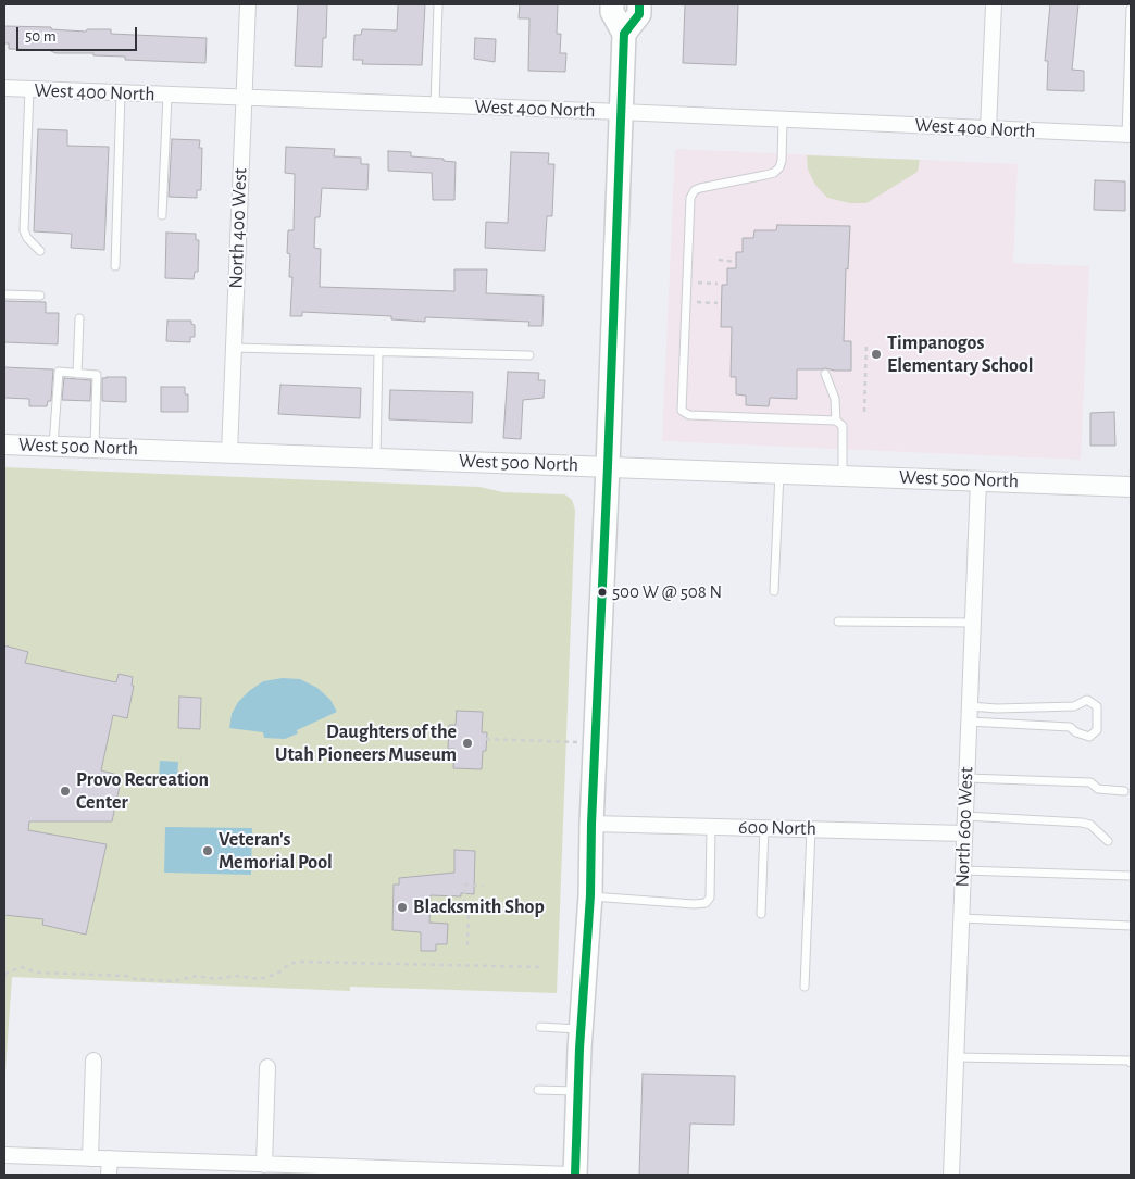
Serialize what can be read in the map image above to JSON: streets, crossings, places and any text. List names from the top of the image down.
{
  "streets": {
    "street": [
      "West 400 North",
      "North 400 West",
      "West 500 North",
      "North 600 West",
      "600 North"
    ]
  },
  "crossings": [
    ["West 400 North", "North 400 West"],
    ["North 400 West", "West 500 North"],
    ["West 500 North", "North 600 West"],
    ["North 600 West", "600 North"]
  ],
  "places": [
    "Timpanogos Elementary School",
    "500 W @ 508 N",
    "Daughters of the Utah Pioneers Museum",
    "Provo Recreation Center",
    "Veteran's Memorial Pool",
    "Blacksmith Shop"
  ],
  "scale_bar": "50 m"
}
